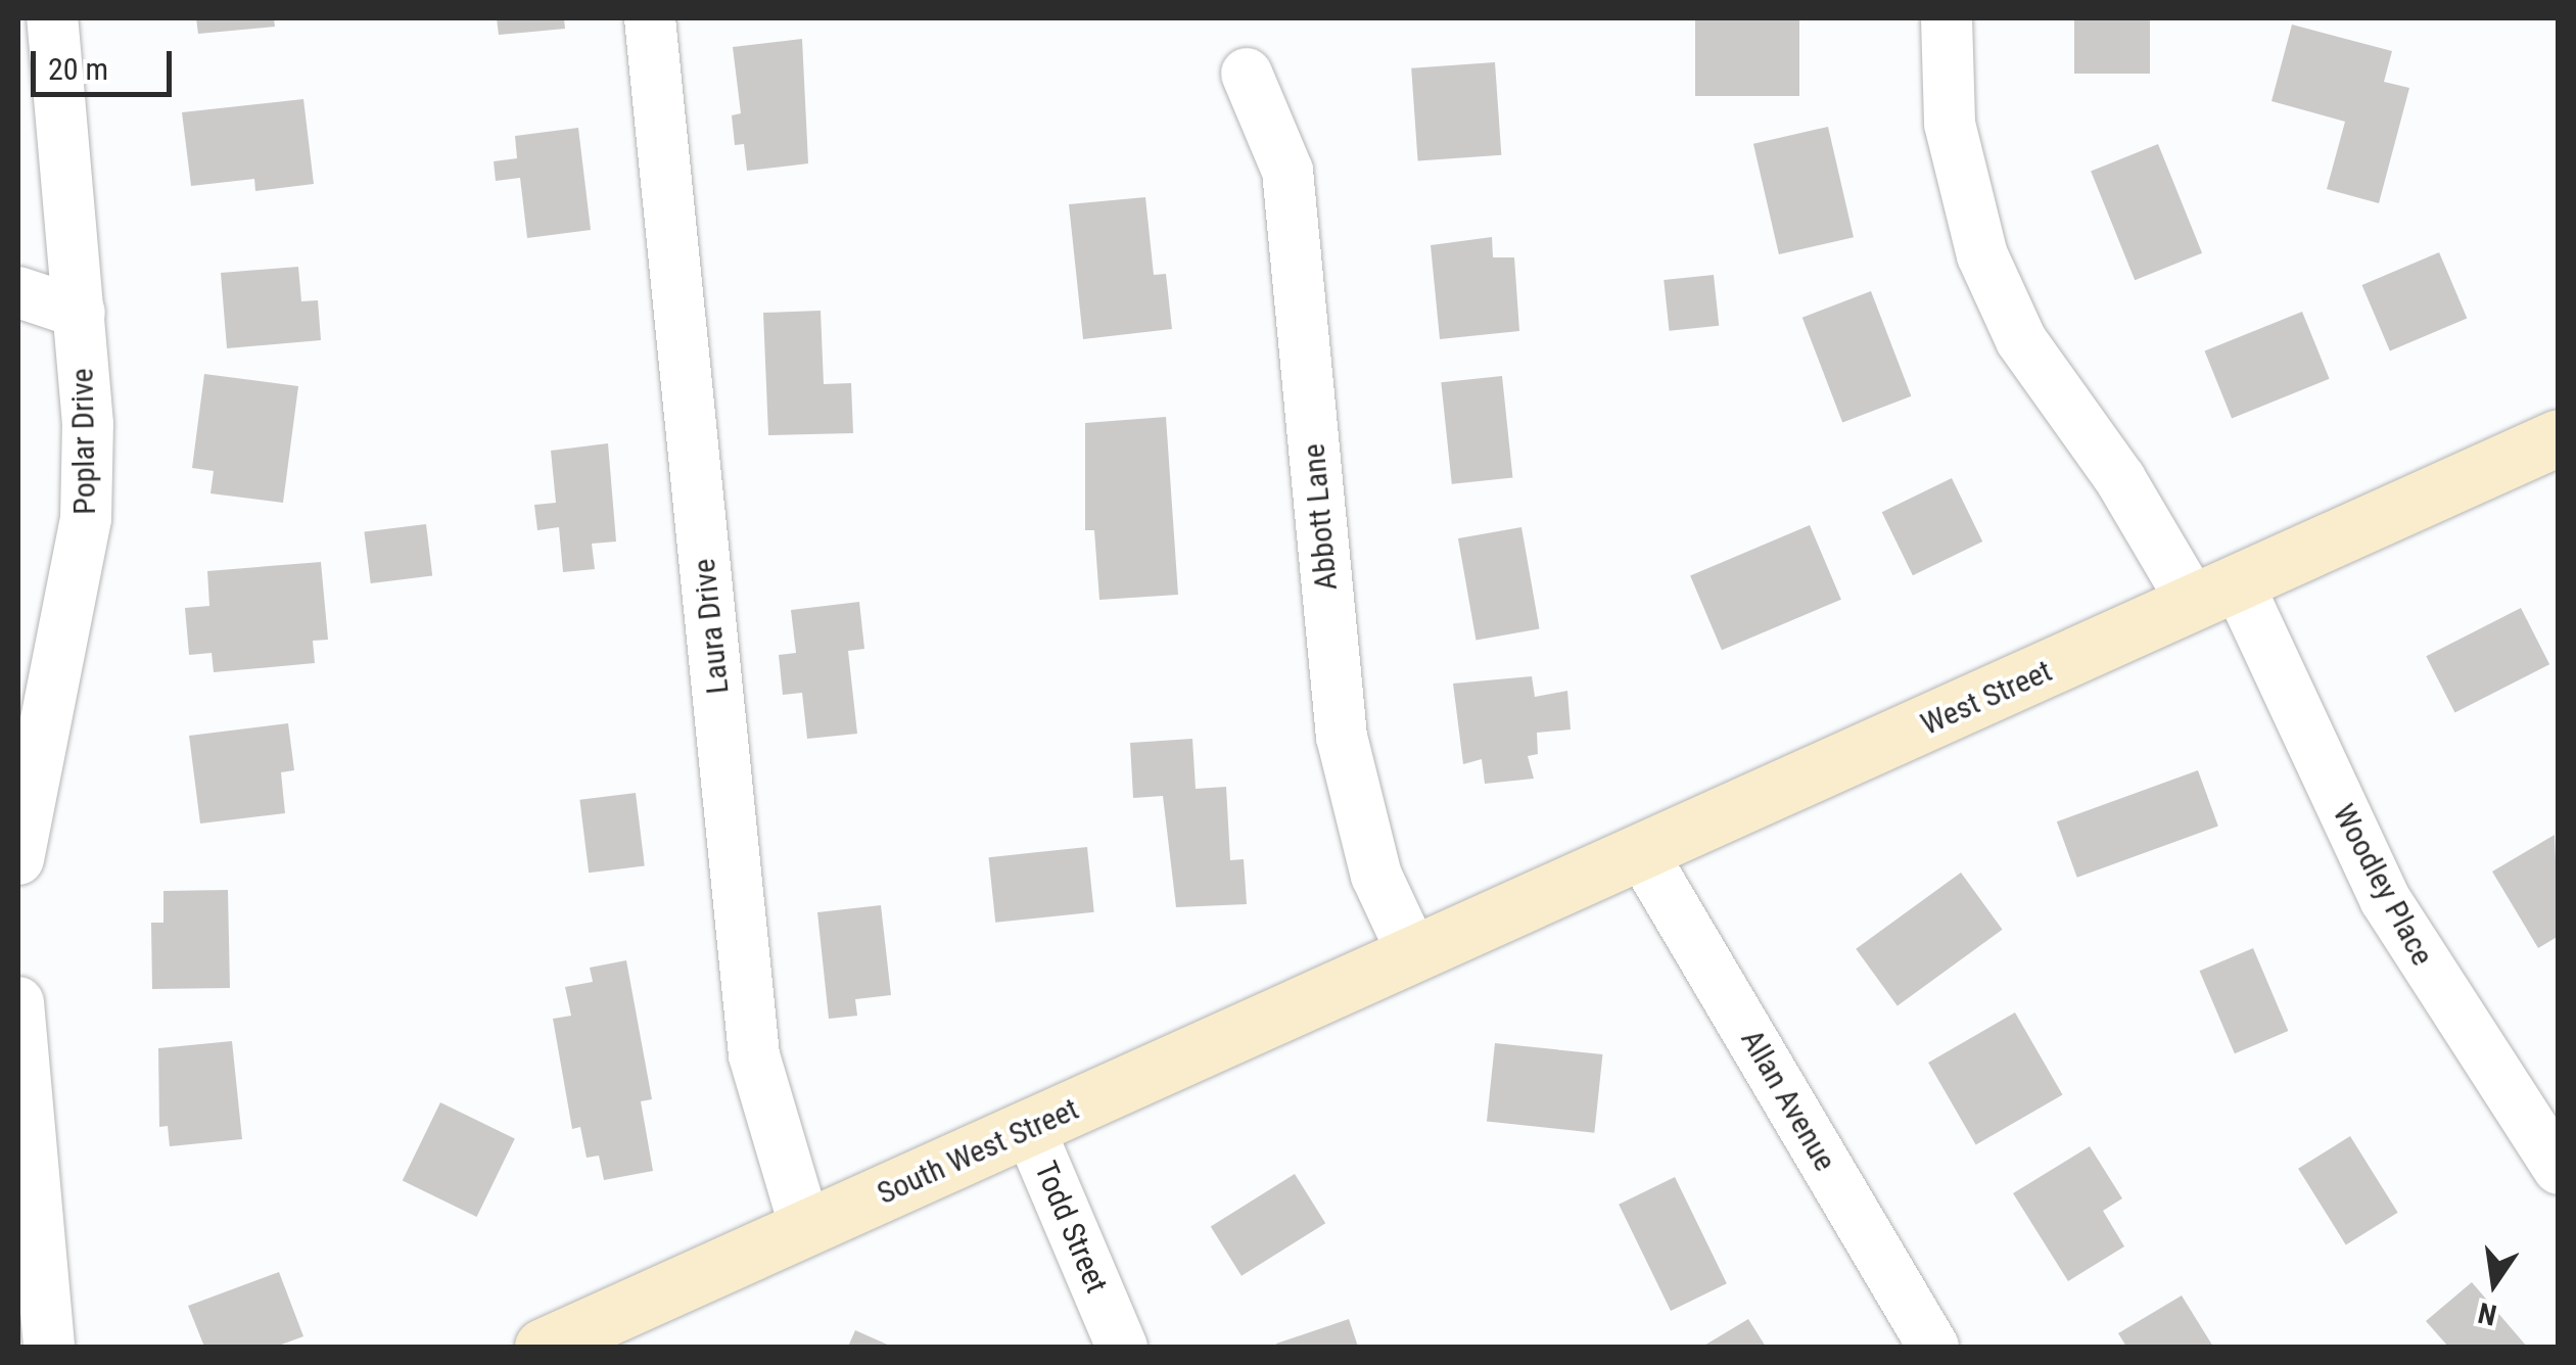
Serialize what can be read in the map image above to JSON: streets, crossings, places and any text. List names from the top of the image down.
{
  "streets": {
    "main road": ["West Street", "South West Street"],
    "street": [
      "Poplar Drive",
      "Abbott Lane",
      "Laura Drive",
      "Woodley Place",
      "Allan Avenue",
      "Todd Street"
    ]
  },
  "crossings": [
    ["Abbott Lane", "West Street"],
    ["Abbott Lane", "South West Street"],
    ["Laura Drive", "South West Street"],
    ["West Street", "Woodley Place"],
    ["West Street", "Allan Avenue"],
    ["West Street", "South West Street"],
    ["South West Street", "Todd Street"]
  ],
  "scale_bar": "20 m",
  "north": "bottom"
}
